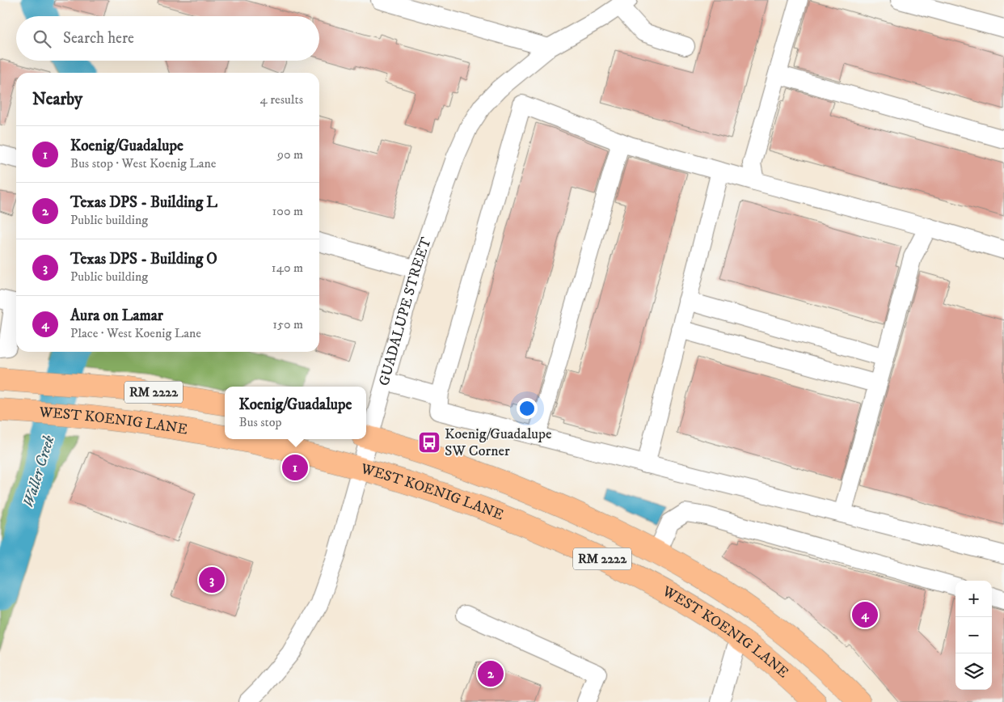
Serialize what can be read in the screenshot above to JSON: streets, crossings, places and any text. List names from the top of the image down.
{
  "streets": {
    "main road": ["RM 2222", "WEST KOENIG LANE"],
    "street": ["GUADALUPE STREET"]
  },
  "crossings": [
    ["GUADALUPE STREET", "RM 2222"],
    ["GUADALUPE STREET", "WEST KOENIG LANE"]
  ],
  "water": ["Waller Creek"],
  "places": {
    "bus stop": ["Koenig/Guadalupe SW Corner"]
  },
  "page": {
    "search": "Search here",
    "heading": ["Nearby", "4 results"],
    "list": [
      {
        "mark": "1",
        "name": "Koenig/Guadalupe",
        "note": "Bus stop · West Koenig Lane",
        "value": "90 m"
      },
      {
        "mark": "2",
        "name": "Texas DPS - Building L",
        "note": "Public building",
        "value": "100 m"
      },
      {
        "mark": "3",
        "name": "Texas DPS - Building O",
        "note": "Public building",
        "value": "140 m"
      },
      {
        "mark": "4",
        "name": "Aura on Lamar",
        "note": "Place · West Koenig Lane",
        "value": "150 m"
      }
    ],
    "popup": ["Koenig/Guadalupe", "Bus stop"],
    "pins": [
      "1",
      "3",
      "4",
      "2"
    ],
    "map_buttons": ["+", "−"]
  }
}
